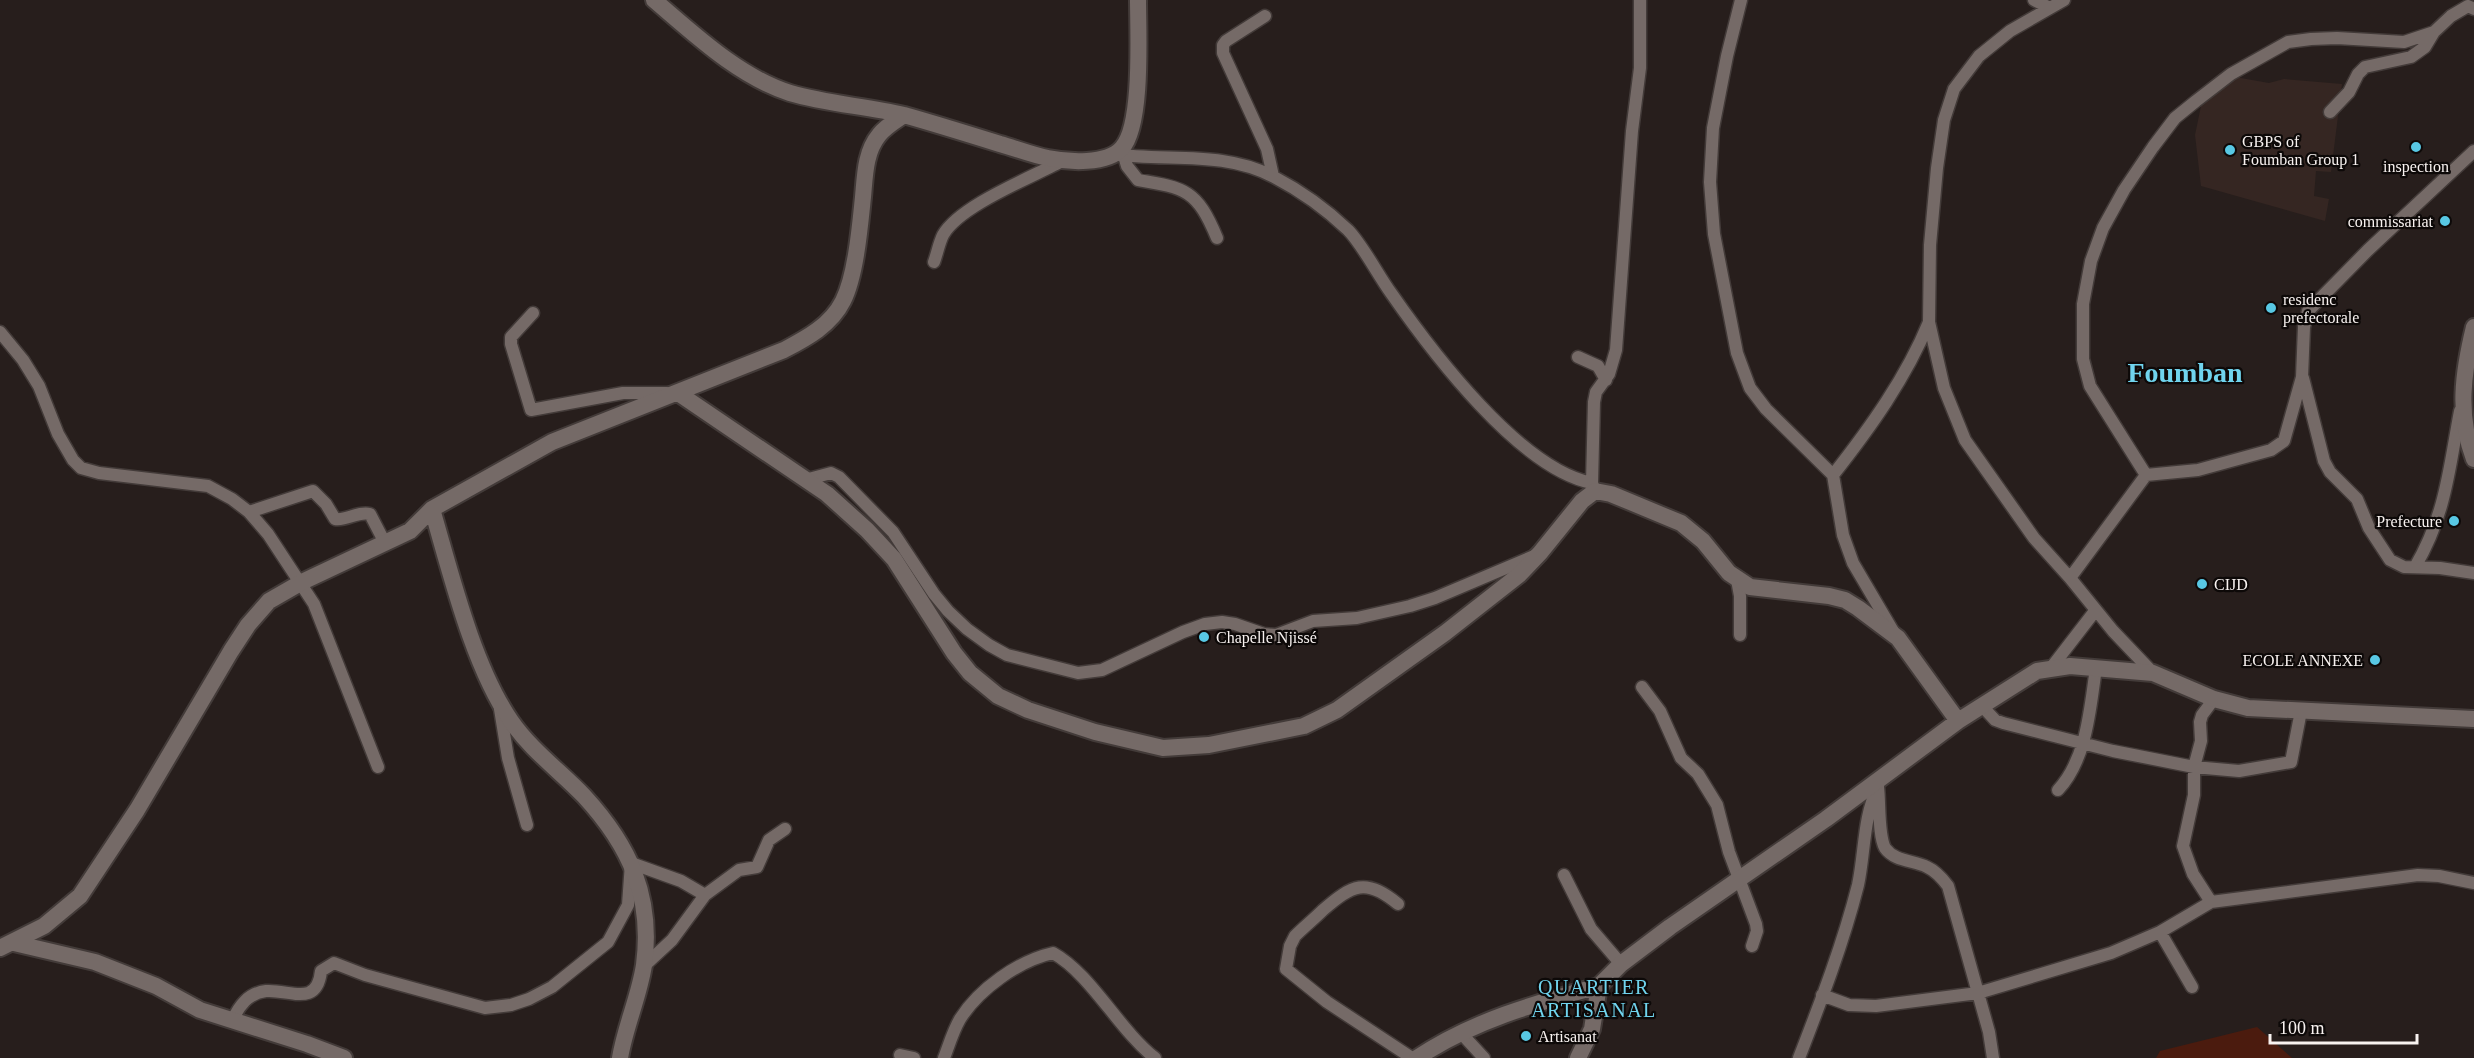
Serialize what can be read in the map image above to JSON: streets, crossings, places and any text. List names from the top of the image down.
{
  "districts": ["Foumban", "QUARTIER ARTISANAL"],
  "places": [
    "inspection",
    "GBPS of Foumban Group 1",
    "commissariat",
    "residenc prefectorale",
    "Prefecture",
    "CIJD",
    "Chapelle Njissé",
    "ECOLE ANNEXE",
    "Artisanat"
  ],
  "scale_bar": "100 m"
}
